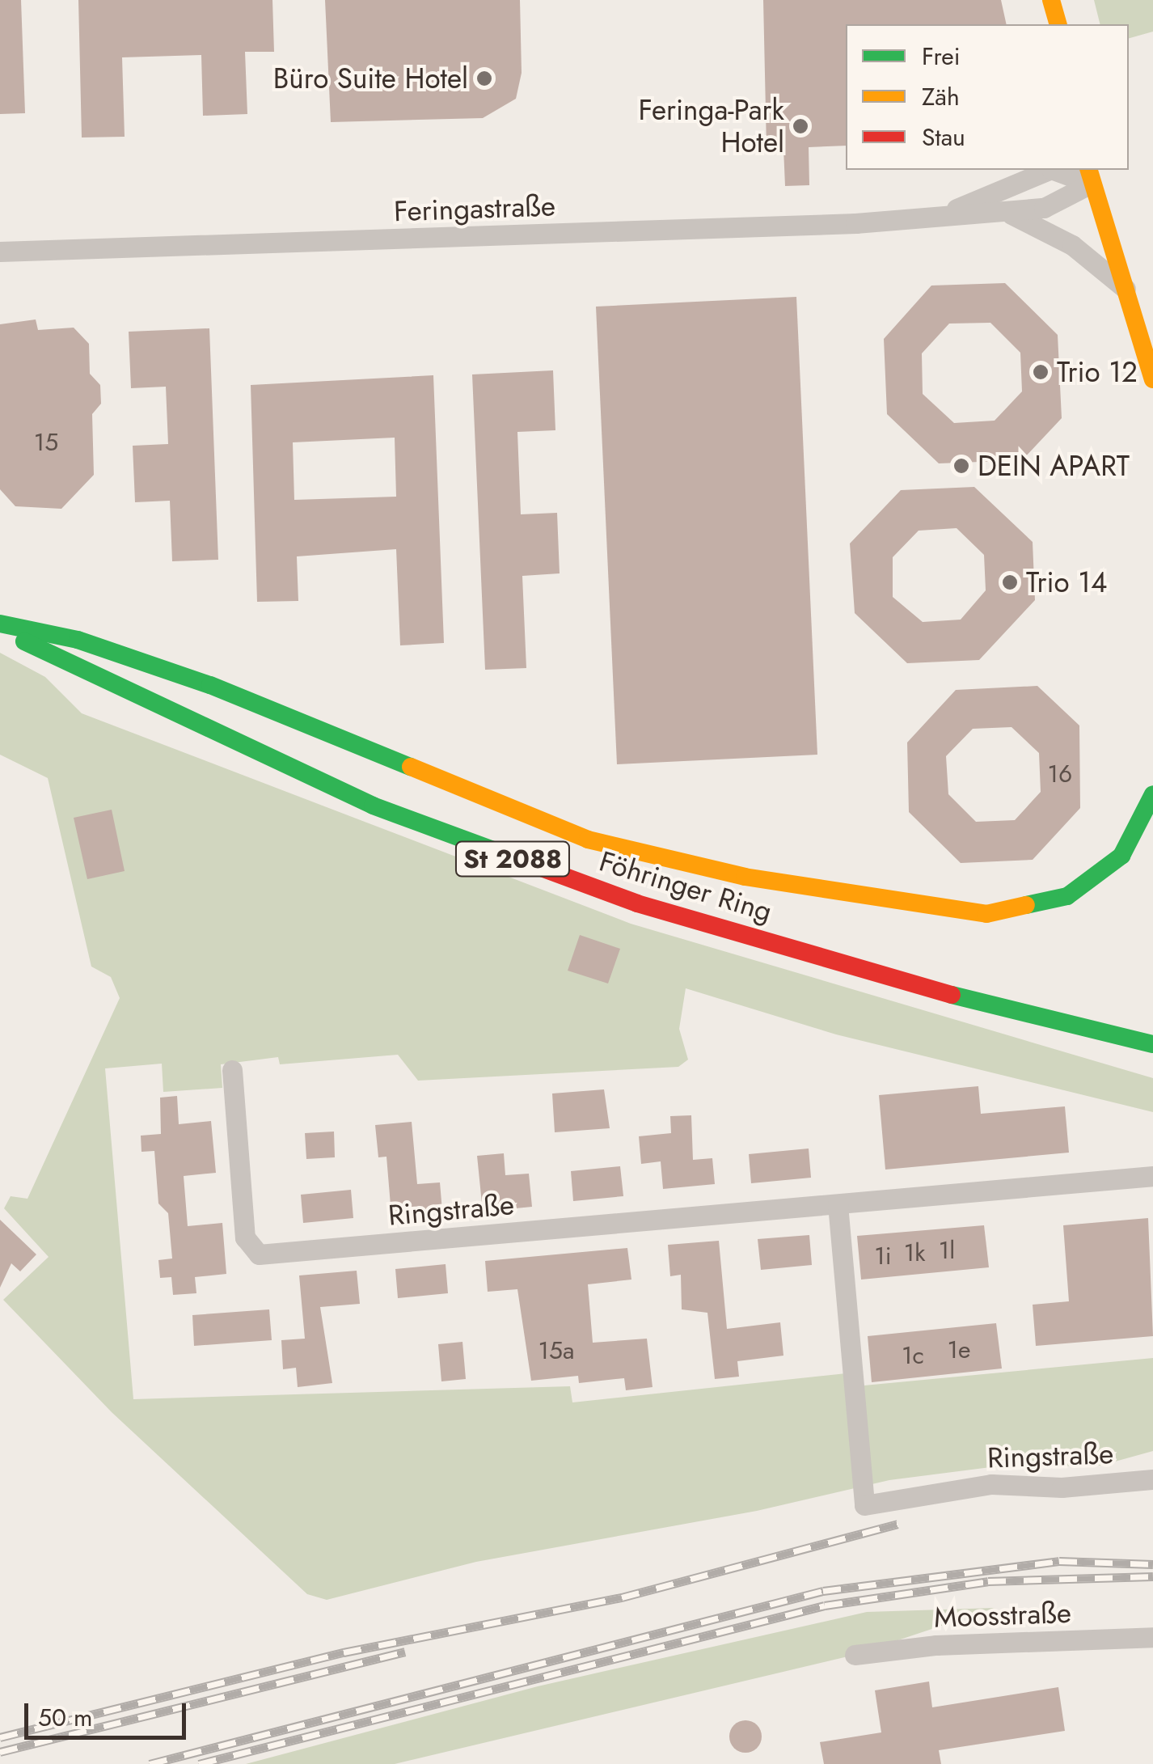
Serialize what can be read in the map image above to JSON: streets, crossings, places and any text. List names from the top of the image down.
{
  "streets": {
    "main road": ["St 2088", "Föhringer Ring"],
    "street": ["Feringastraße", "Ringstraße", "Moosstraße"]
  },
  "places": [
    "Büro Suite Hotel",
    "Feringa-Park Hotel",
    "Trio 12",
    "DEIN APART",
    "Trio 14"
  ],
  "house_numbers": [
    "15",
    "16",
    "1l",
    "1k",
    "1i",
    "1e",
    "15a",
    "1c"
  ],
  "legend": ["Frei", "Zäh", "Stau"],
  "scale_bar": "50 m"
}
